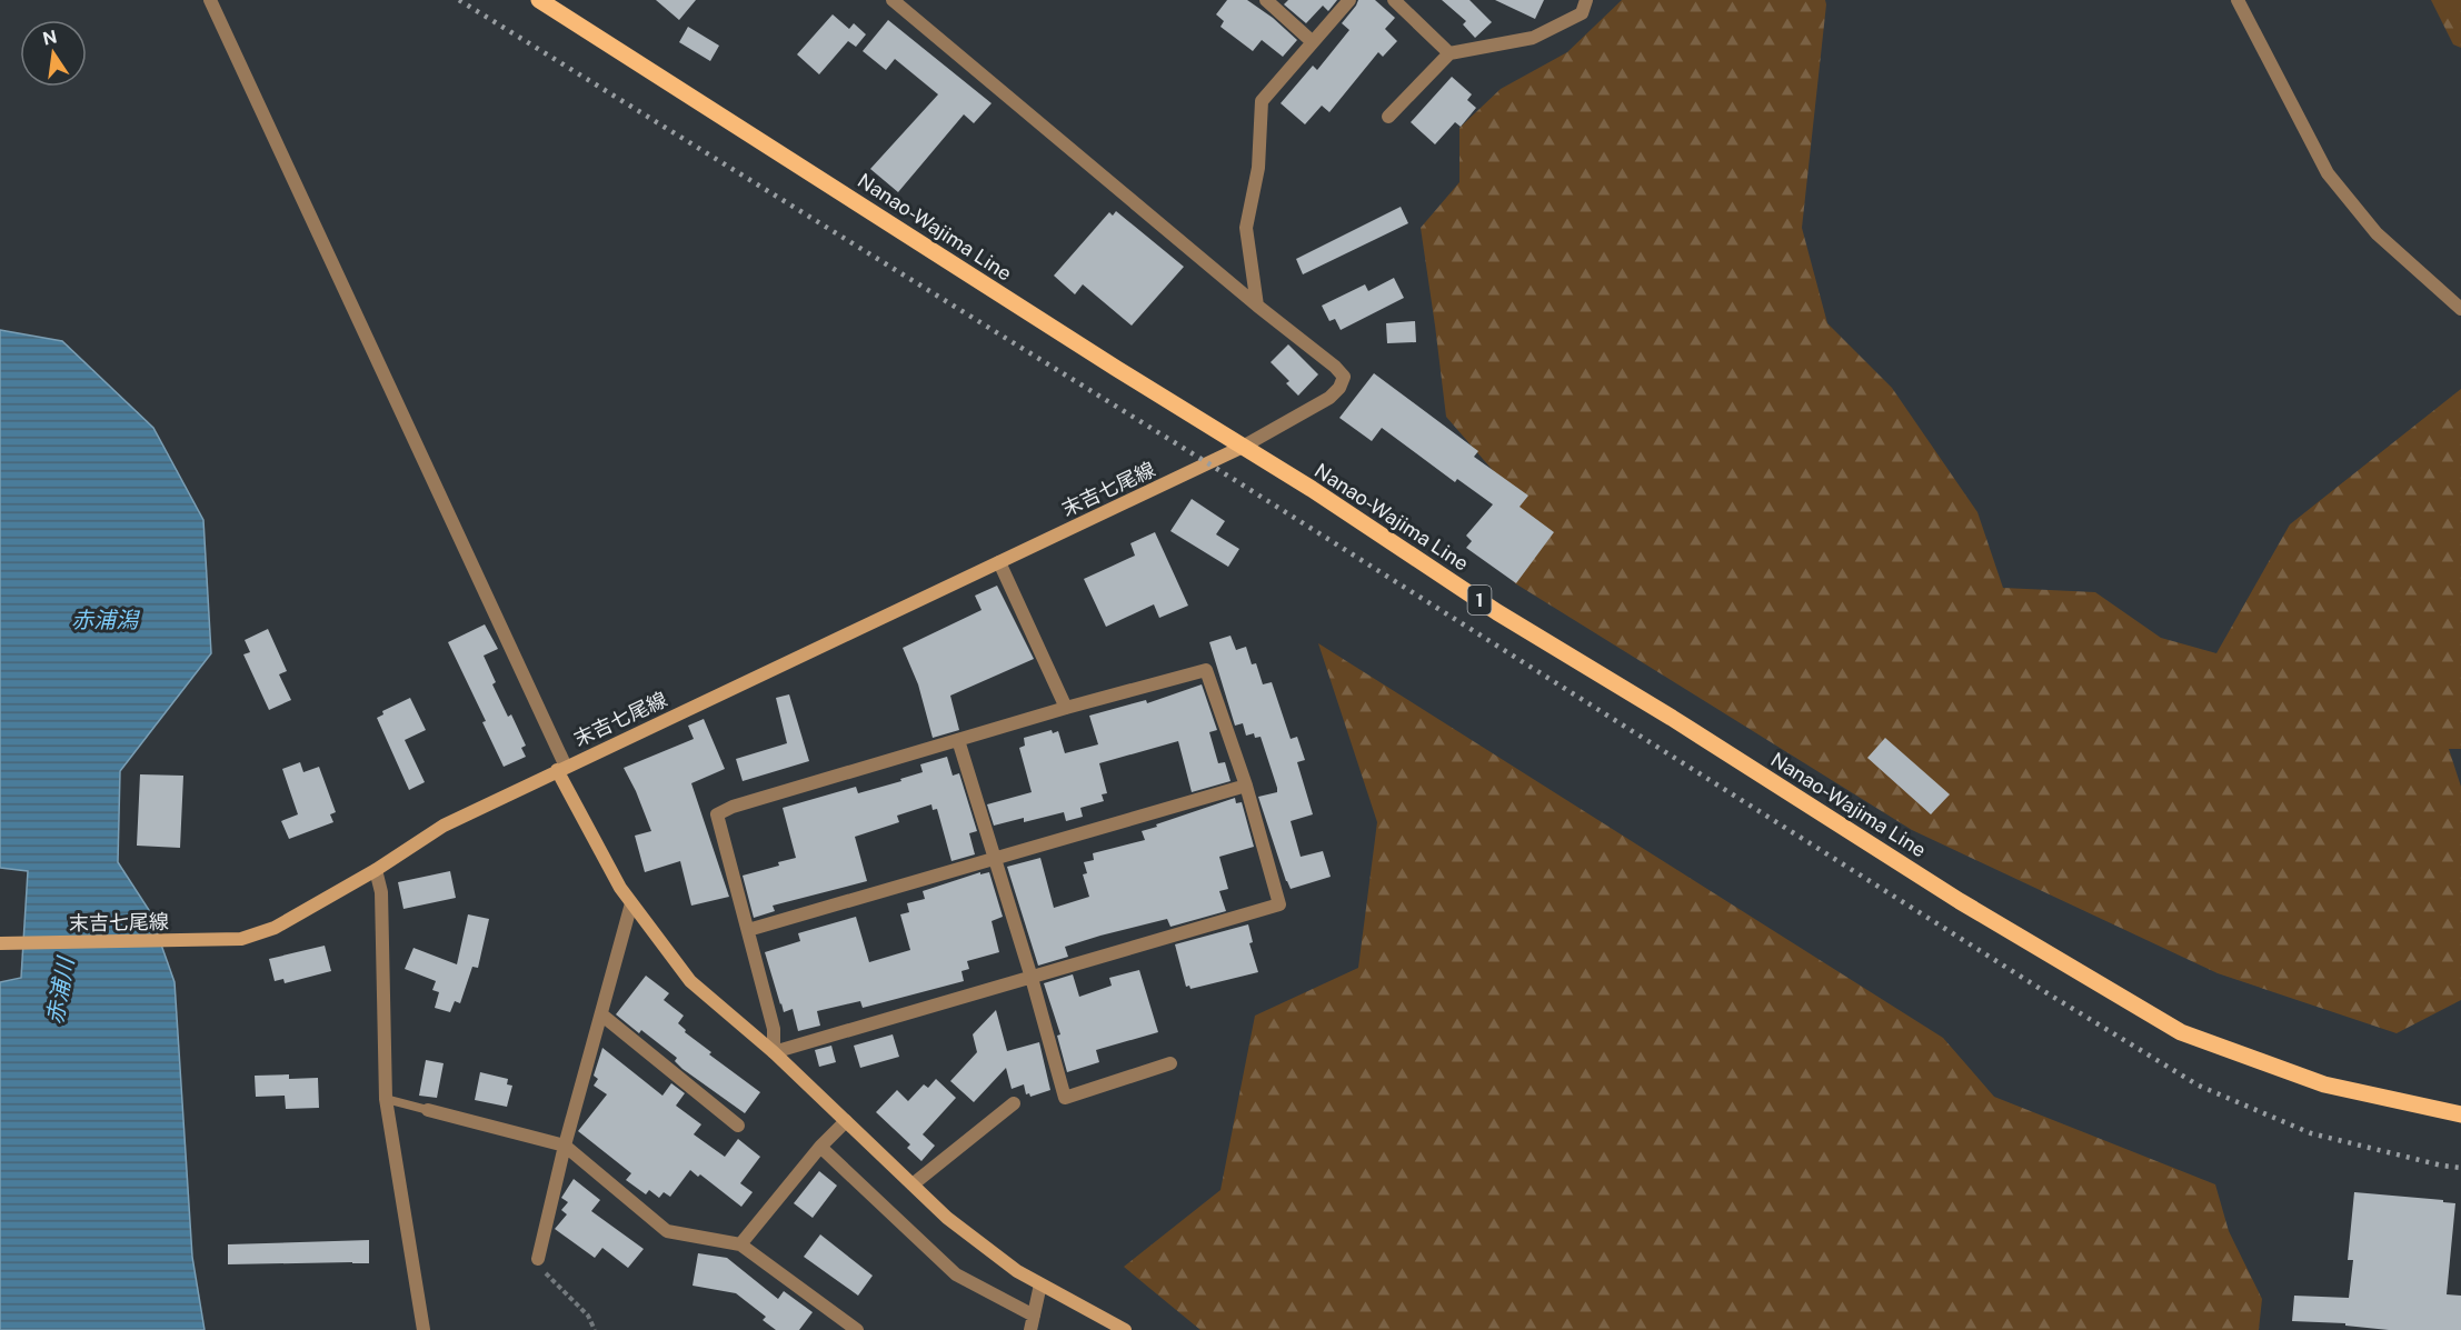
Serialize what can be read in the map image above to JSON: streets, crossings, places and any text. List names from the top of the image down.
{
  "streets": {
    "main road": ["Nanao-Wajima Line", "末吉七尾線", "1"]
  },
  "crossings": [
    ["Nanao-Wajima Line", "末吉七尾線"]
  ],
  "water": ["赤浦潟", "赤浦川"],
  "north": "top"
}
